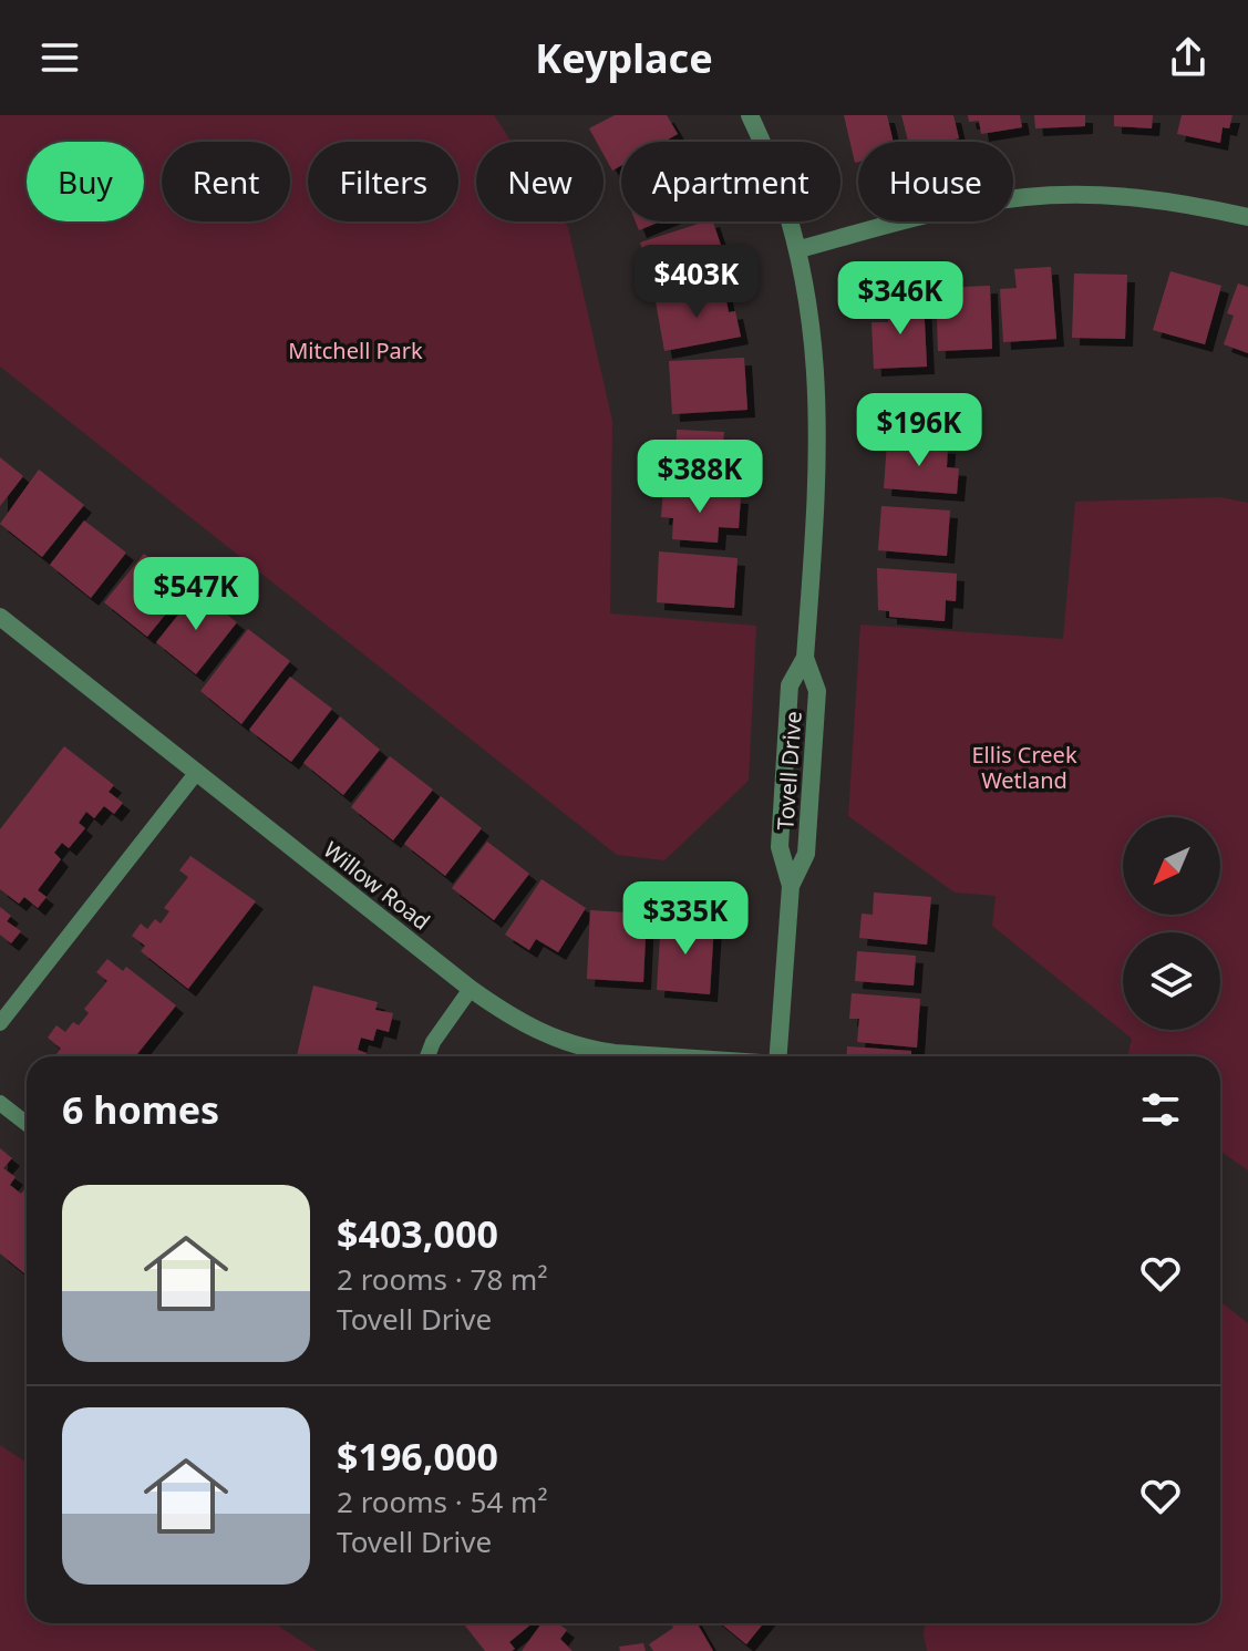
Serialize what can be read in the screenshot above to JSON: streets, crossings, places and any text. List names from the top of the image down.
{
  "streets": {
    "street": ["Tovell Drive", "Willow Road"]
  },
  "parks": ["Mitchell Park", "Ellis Creek Wetland"],
  "north": "bottom left",
  "page": {
    "header": "Keyplace",
    "chip": [
      "Buy",
      "Rent",
      "Filters",
      "New",
      "Apartment",
      "House"
    ],
    "price": [
      "$403K",
      "$346K",
      "$196K",
      "$388K",
      "$547K",
      "$335K"
    ],
    "heading": "6 homes",
    "list": [
      {
        "name": "$403,000",
        "note": "2 rooms · 78 m² · Tovell Drive"
      },
      {
        "name": "$196,000",
        "note": "2 rooms · 54 m² · Tovell Drive"
      }
    ]
  }
}
